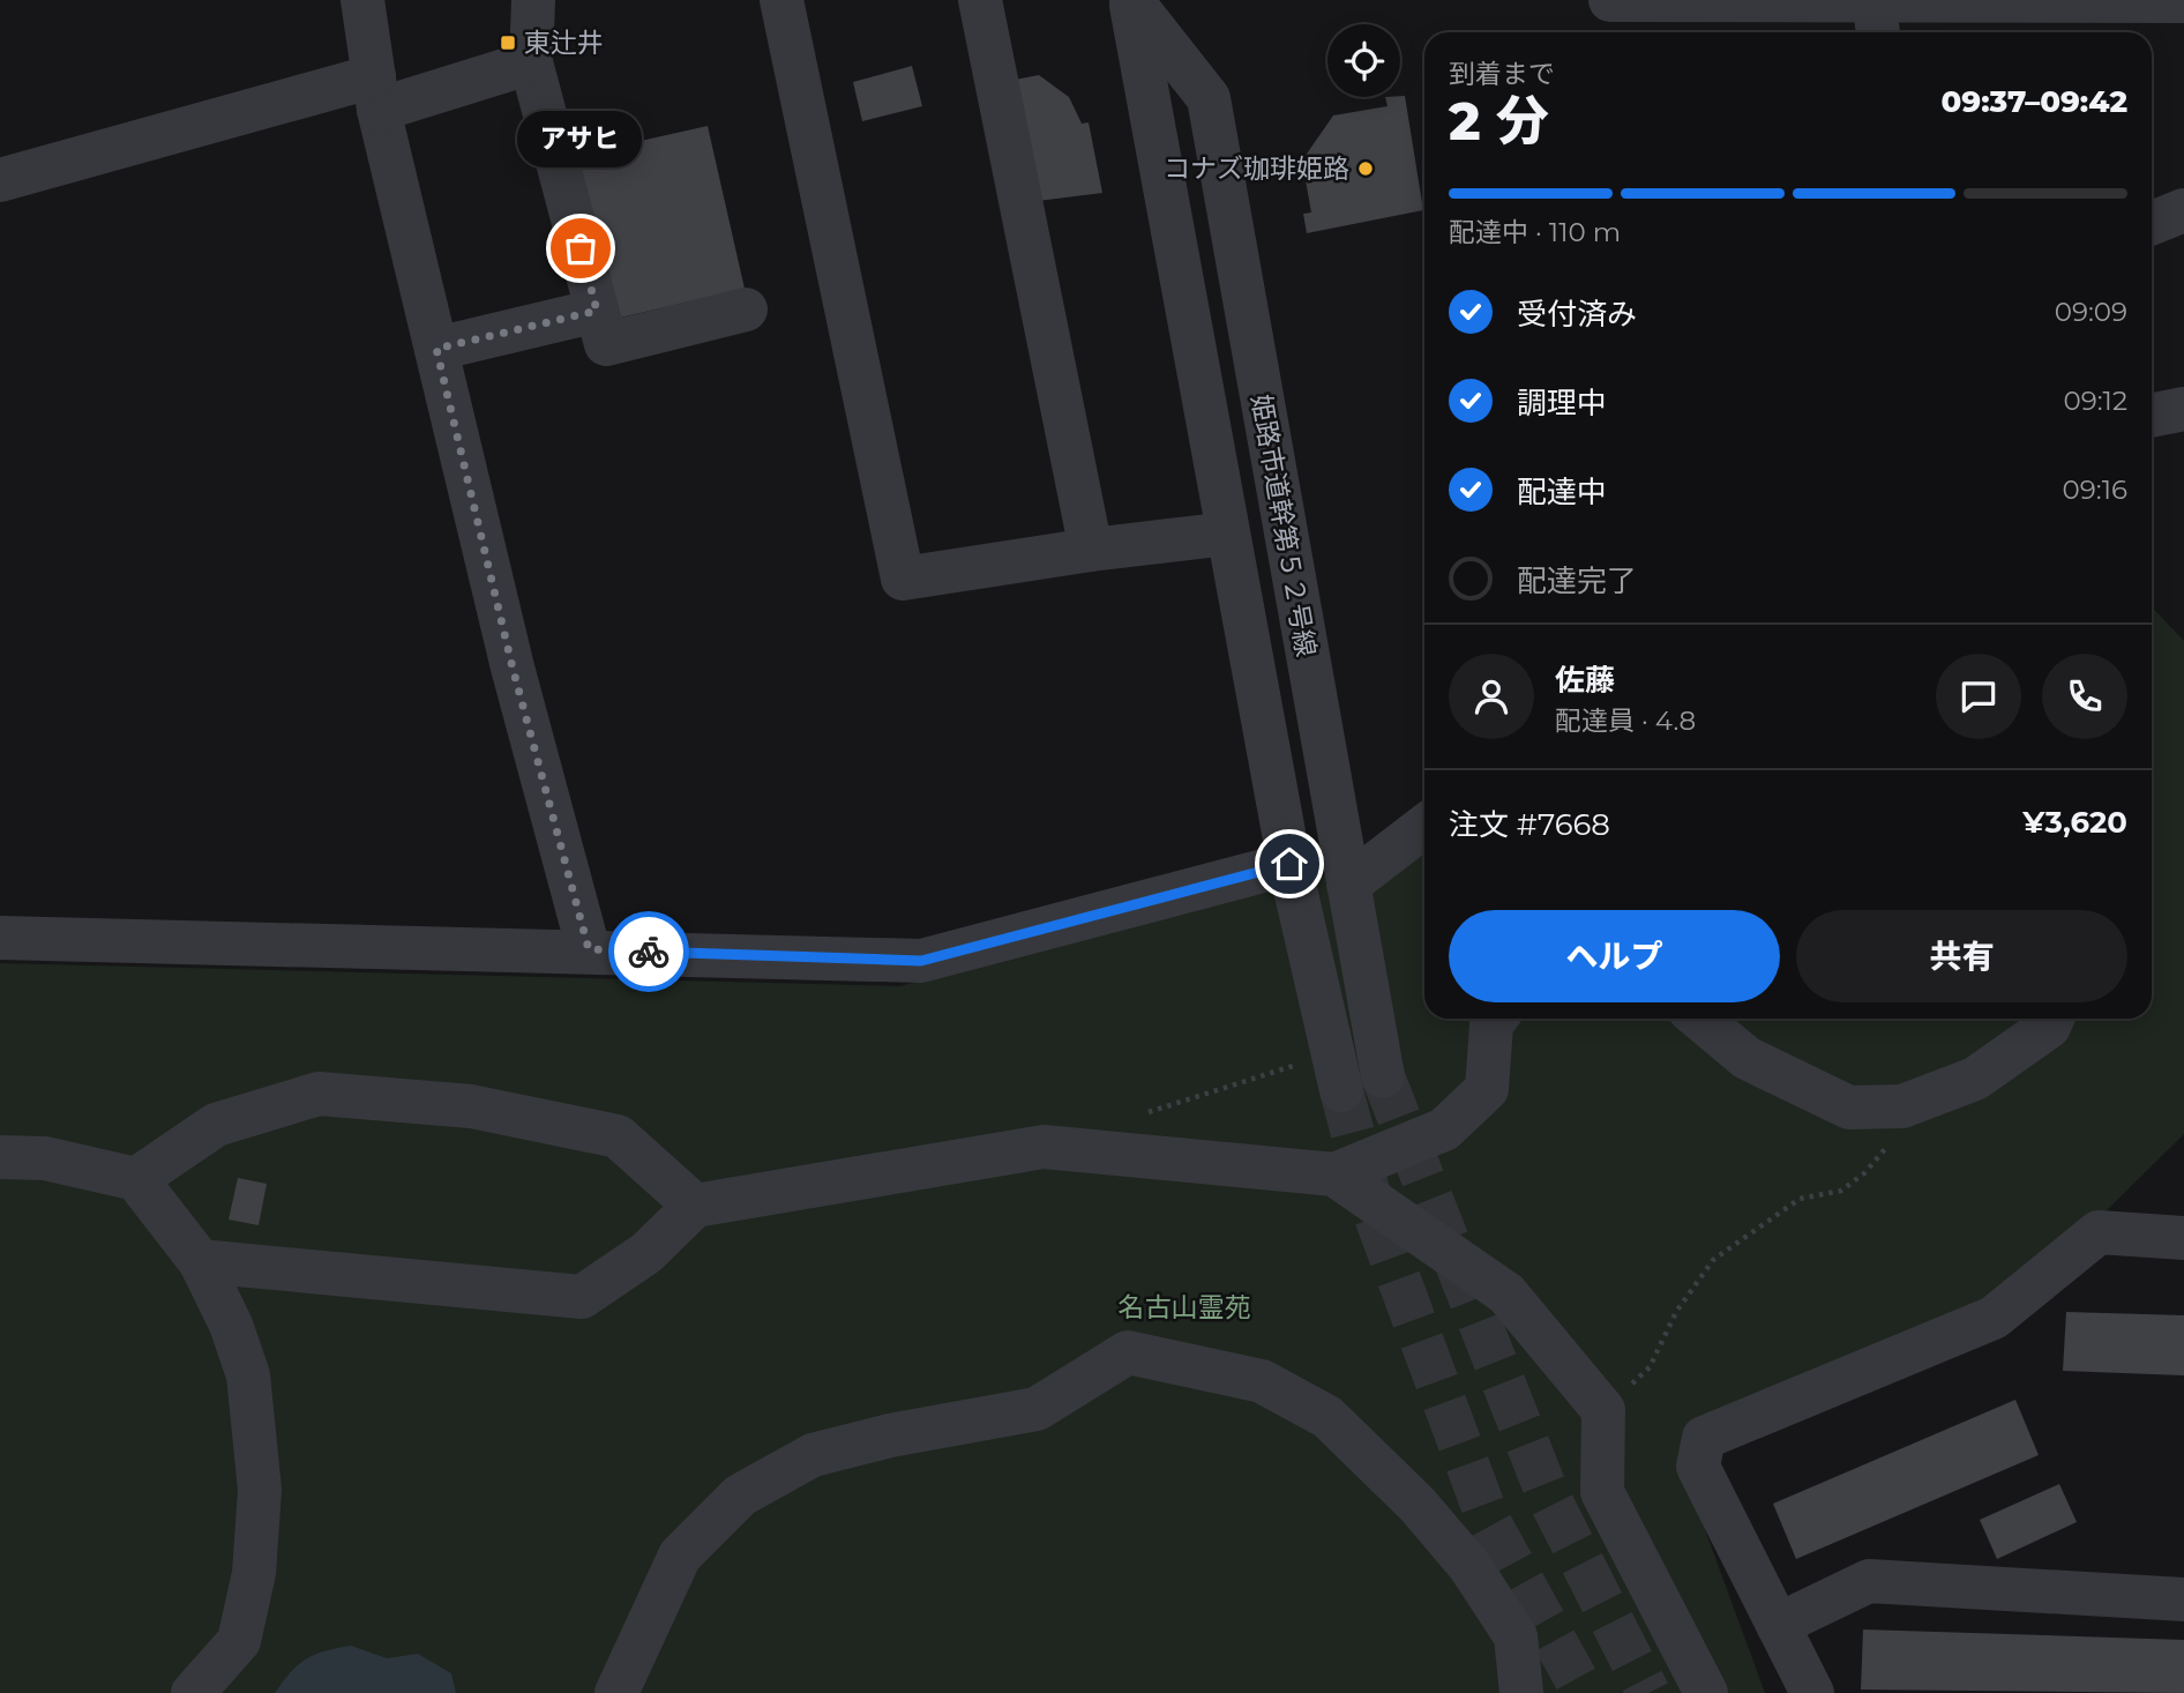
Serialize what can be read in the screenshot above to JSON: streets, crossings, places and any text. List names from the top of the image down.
{
  "streets": {
    "street": ["姫路市道幹第５２号線"]
  },
  "parks": ["名古山霊苑"],
  "places": {
    "transit": ["東辻井"],
    "other": ["コナズ珈琲姫路", "アサヒ"]
  },
  "page": {
    "heading": ["2 分", "到着まで", "09:37–09:42"],
    "panel": [
      "佐藤",
      "配達員 · 4.8",
      "注文 #7668",
      "¥3,620"
    ],
    "bubble": "アサヒ",
    "bar": "配達中 · 110 m",
    "list": [
      ["受付済み", "09:09"],
      ["調理中", "09:12"],
      ["配達中", "09:16"],
      "配達完了"
    ],
    "buttons": ["ヘルプ", "共有"]
  }
}
